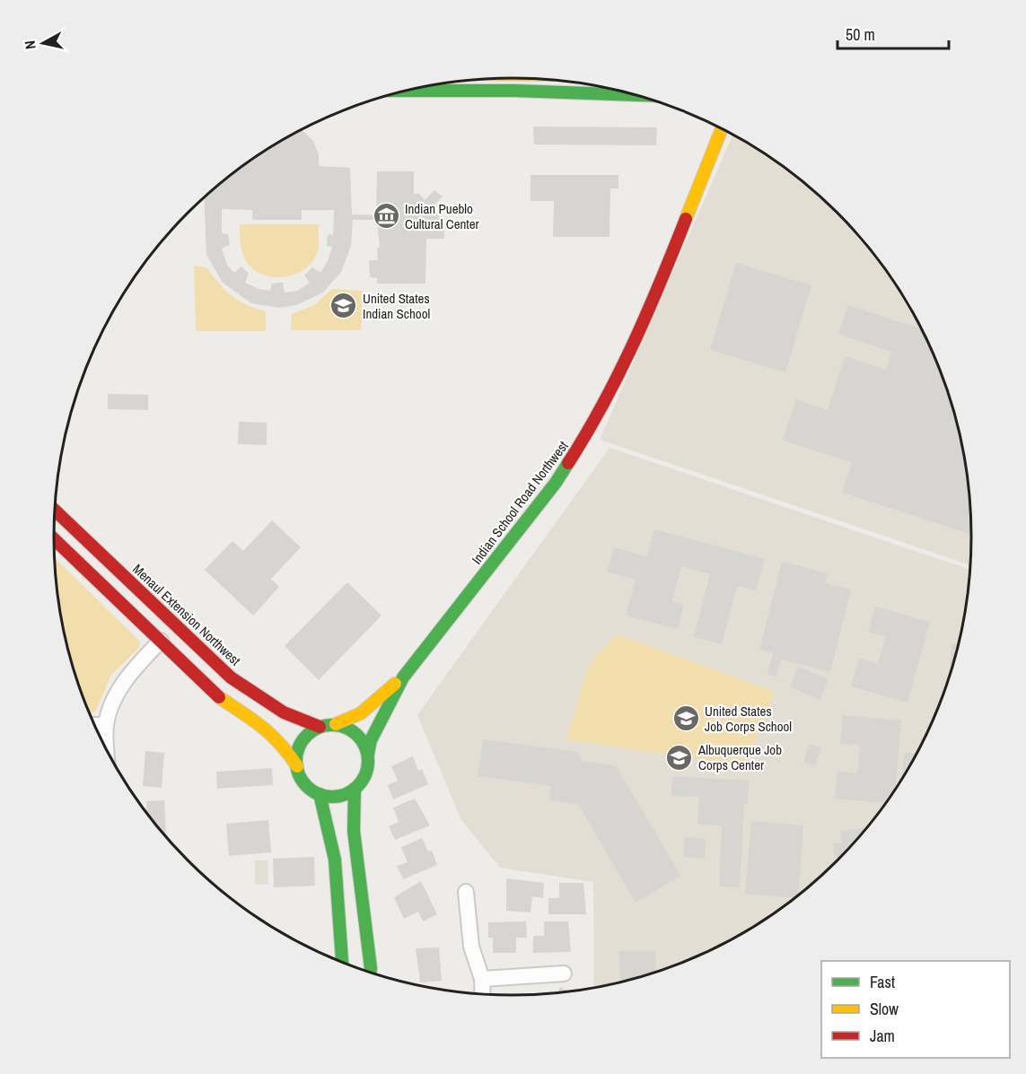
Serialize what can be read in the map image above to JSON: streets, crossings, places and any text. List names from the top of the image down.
{
  "streets": {
    "main road": ["Indian School Road Northwest", "Menaul Extension Northwest"]
  },
  "crossings": [
    ["Indian School Road Northwest", "Menaul Extension Northwest"]
  ],
  "places": {
    "museum": ["Indian Pueblo Cultural Center"],
    "school or university": ["United States Indian School", "United States Job Corps School", "Albuquerque Job Corps Center"]
  },
  "legend": ["Fast", "Slow", "Jam"],
  "scale_bar": "50 m",
  "north": "left"
}
